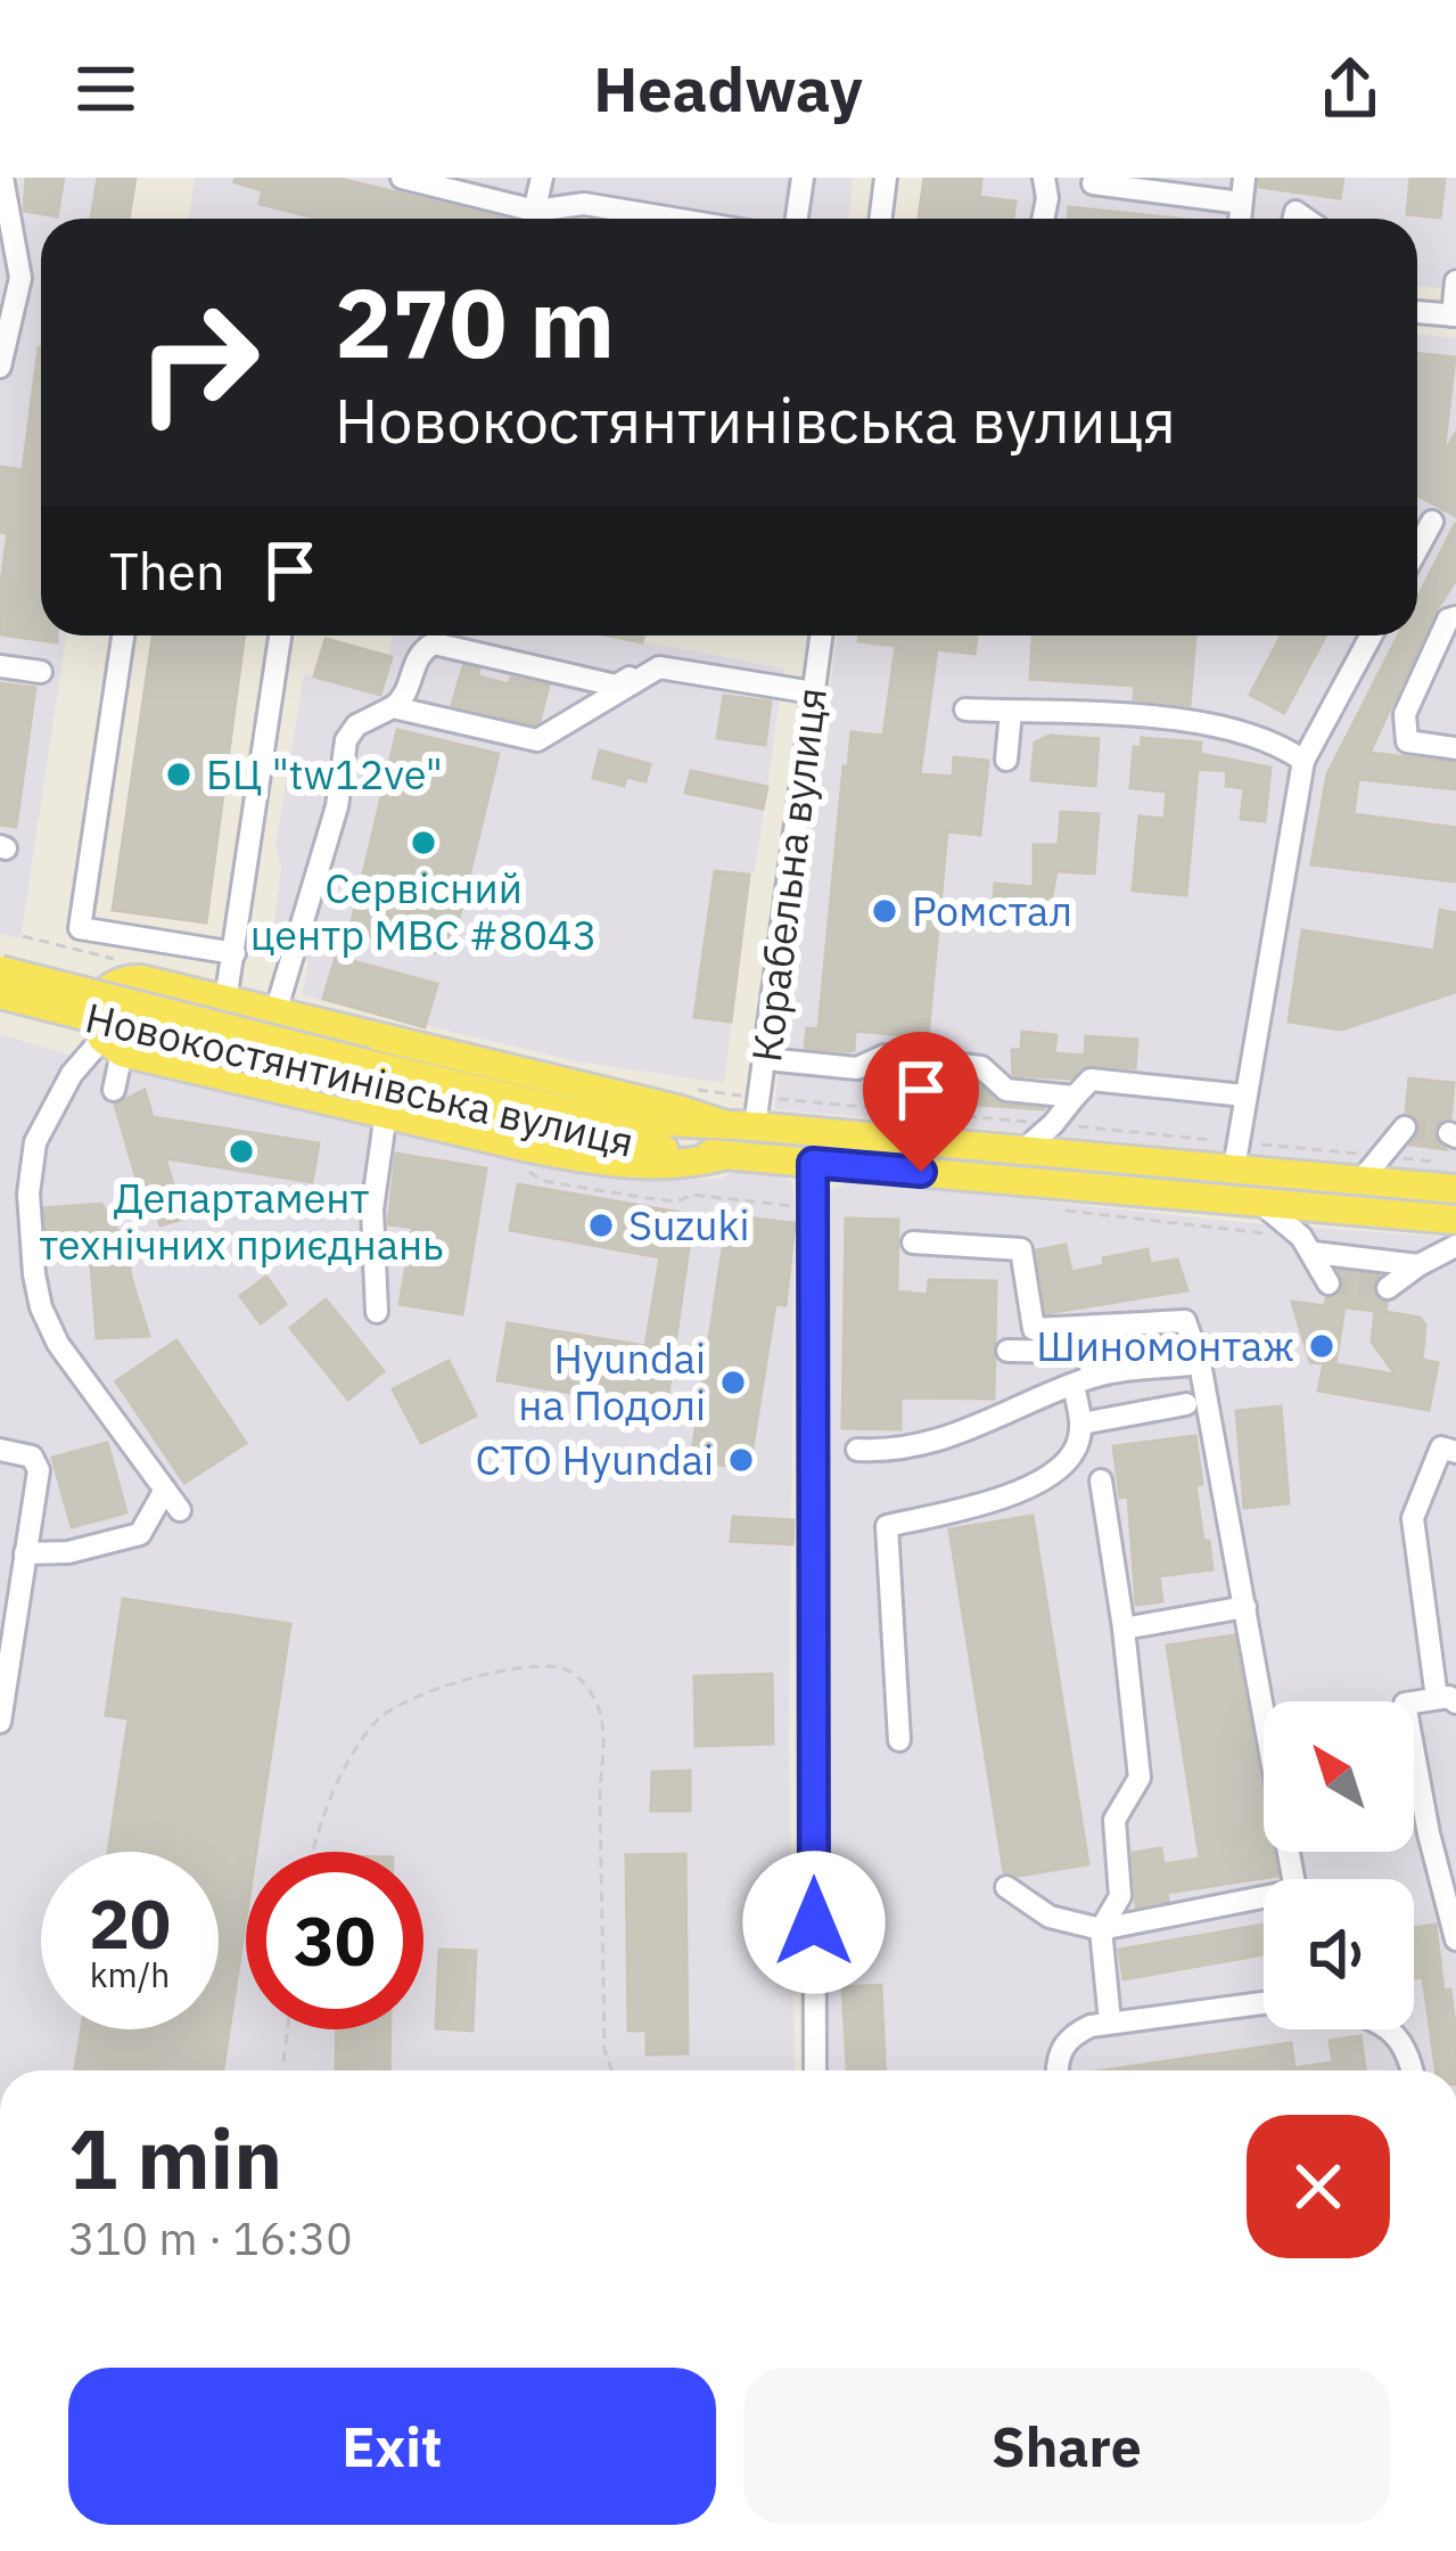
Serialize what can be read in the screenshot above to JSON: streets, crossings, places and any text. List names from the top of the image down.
{
  "streets": {
    "main road": ["Новокостянтинівська вулиця"],
    "street": ["Корабельна вулиця"]
  },
  "crossings": [
    ["Корабельна вулиця", "Новокостянтинівська вулиця"]
  ],
  "places": [
    "БЦ \"tw12ve\"",
    "Сервісний центр МВС #8043",
    "Ромстал",
    "Департамент технічних приєднань",
    "Suzuki",
    "Шиномонтаж",
    "Hyundai на Подолі",
    "СТО Hyundai"
  ],
  "north": "top left",
  "page": {
    "header": "Headway",
    "turn": ["270 m", "Новокостянтинівська вулиця"],
    "then": "Then",
    "speed": "20 km/h",
    "limit": "30",
    "heading": ["1 min", "310 m · 16:30"],
    "buttons": ["Exit", "Share"]
  }
}
